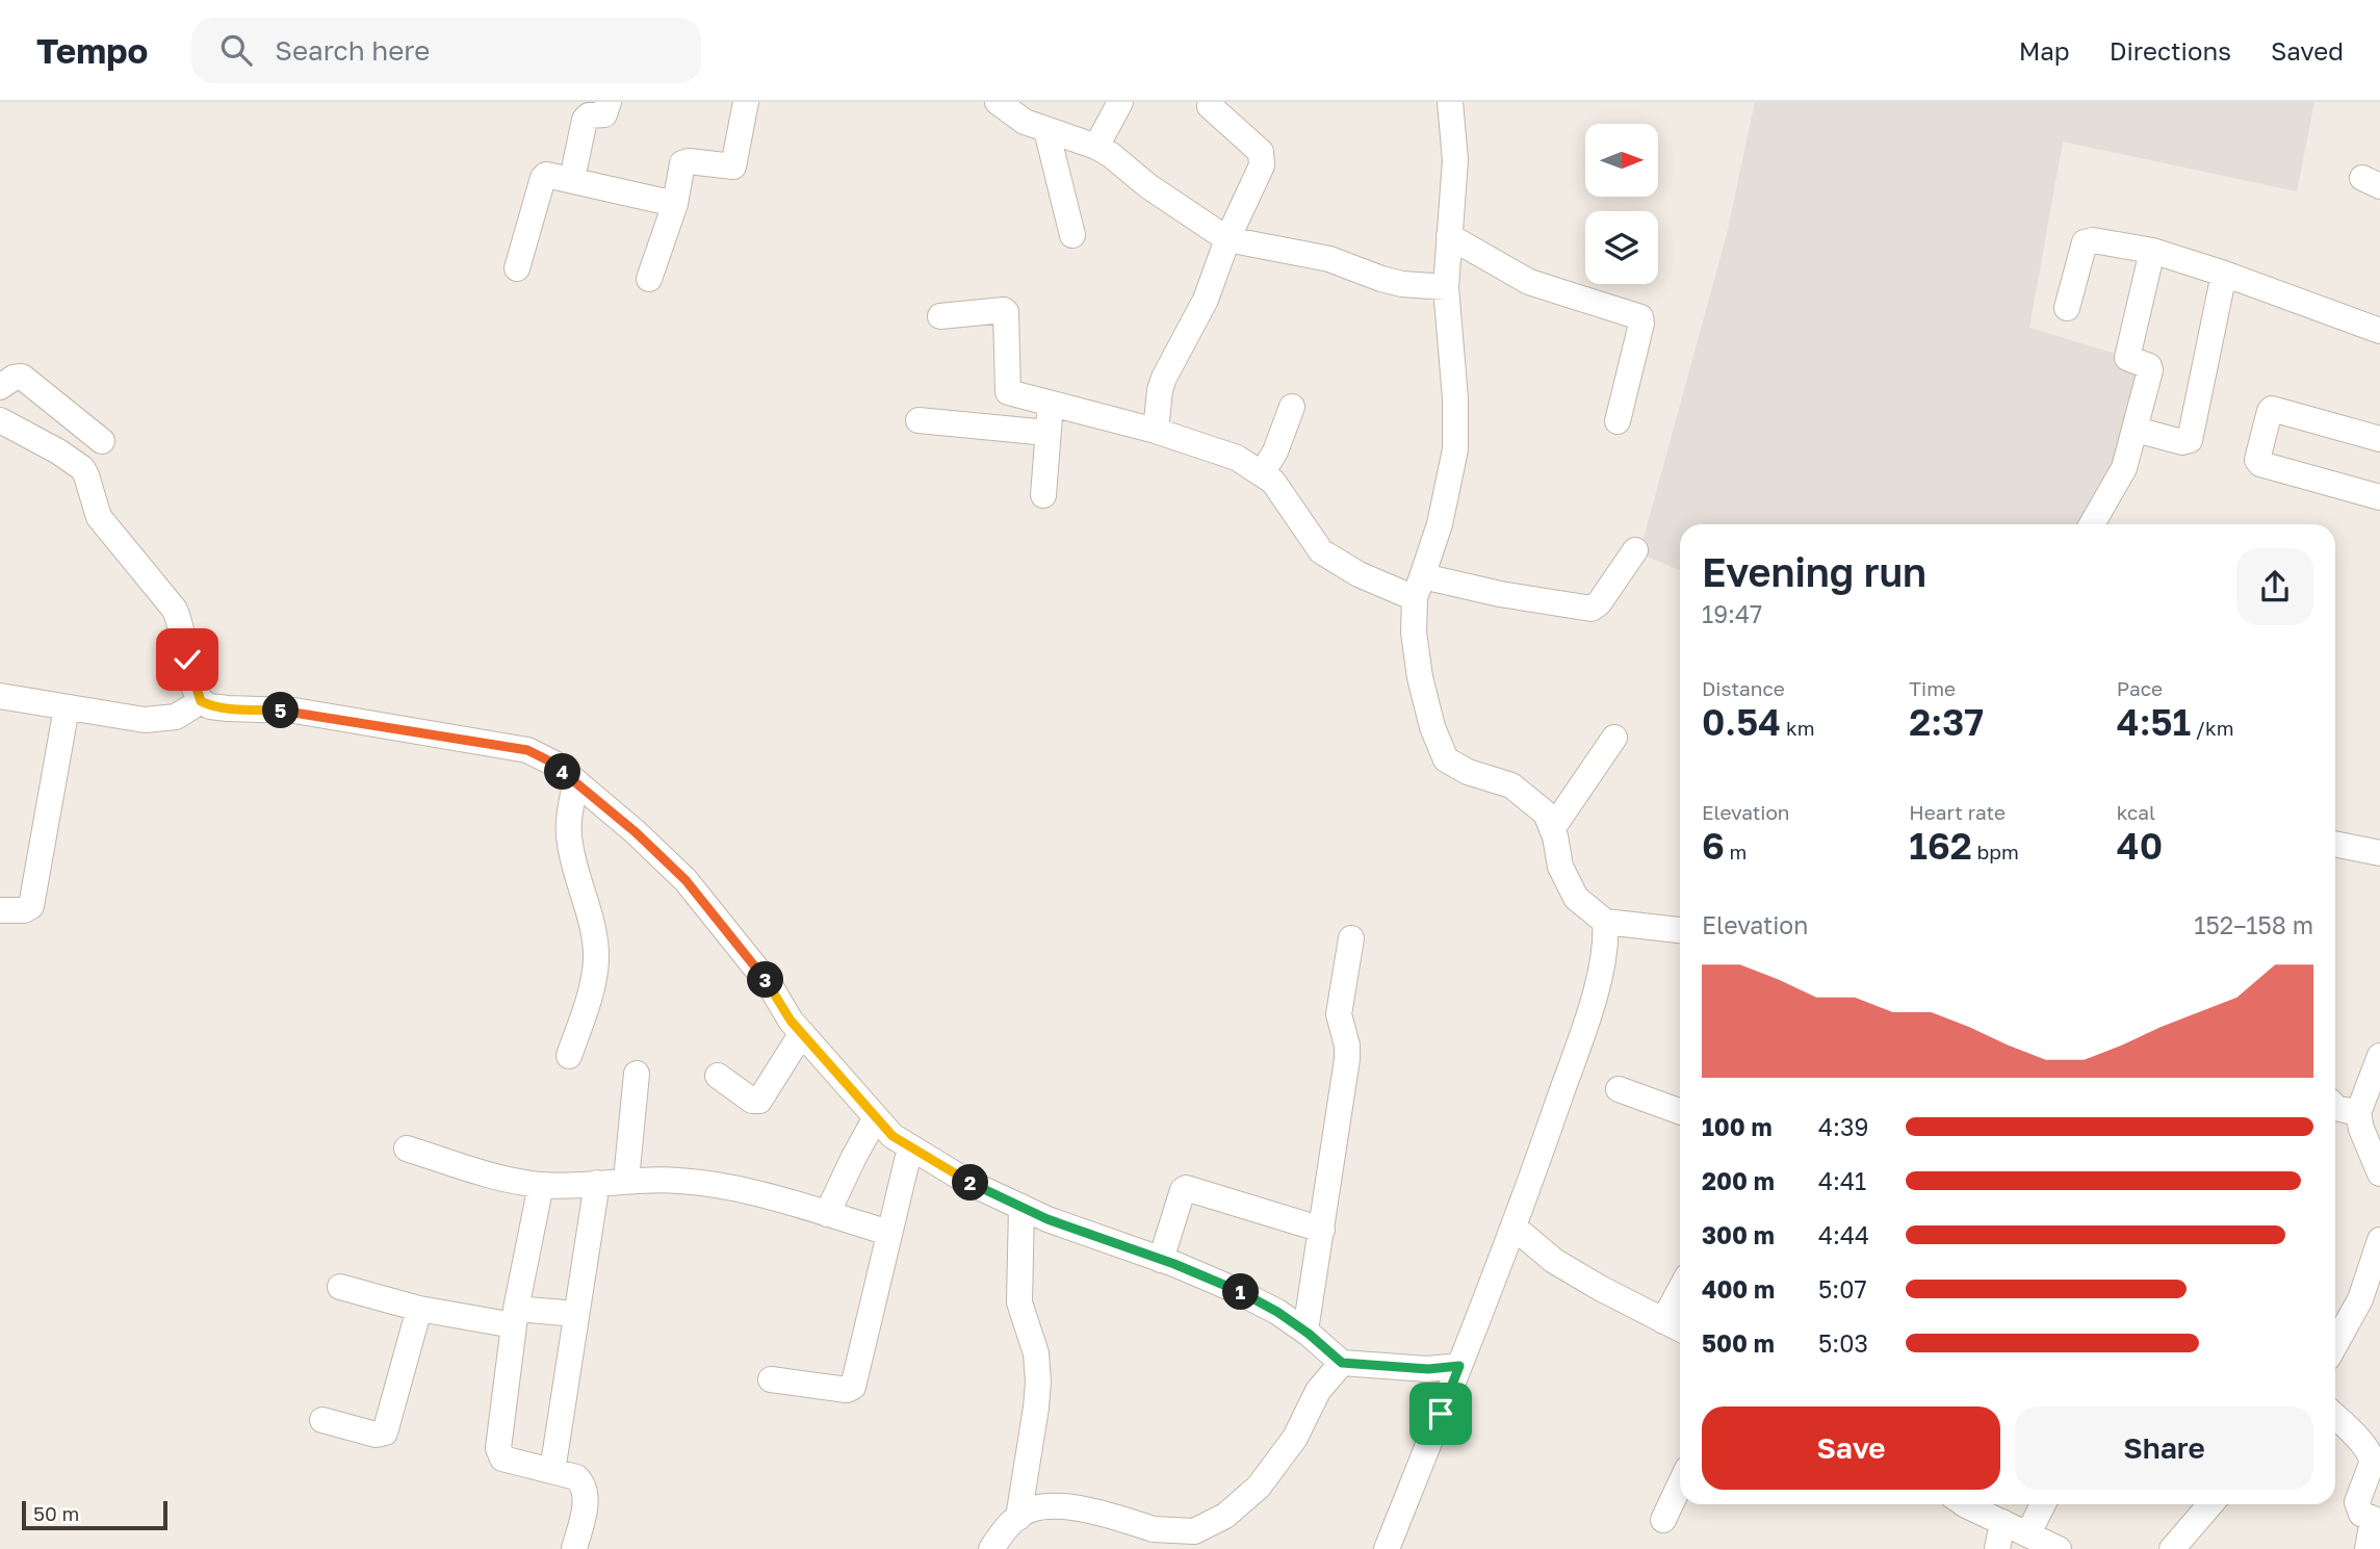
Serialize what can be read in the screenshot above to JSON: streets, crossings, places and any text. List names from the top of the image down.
{
  "scale_bar": "50 m",
  "north": "right",
  "page": {
    "header": "Tempo",
    "search": "Search here",
    "nav": ["Map", "Directions", "Saved"],
    "heading": ["Evening run", "19:47"],
    "stats": [
      ["Distance", "0.54 km"],
      ["Time", "2:37"],
      ["Pace", "4:51 /km"],
      ["Elevation", "6 m"],
      ["Heart rate", "162 bpm"],
      ["kcal", "40"]
    ],
    "pins": [
      "5",
      "4",
      "3",
      "2",
      "1"
    ],
    "chart": ["Elevation", "152–158 m"],
    "list": [
      {
        "name": "100 m",
        "note": "4:39"
      },
      {
        "name": "200 m",
        "note": "4:41"
      },
      {
        "name": "300 m",
        "note": "4:44"
      },
      {
        "name": "400 m",
        "note": "5:07"
      },
      {
        "name": "500 m",
        "note": "5:03"
      }
    ],
    "buttons": ["Save", "Share"],
    "scale": "50 m"
  }
}
